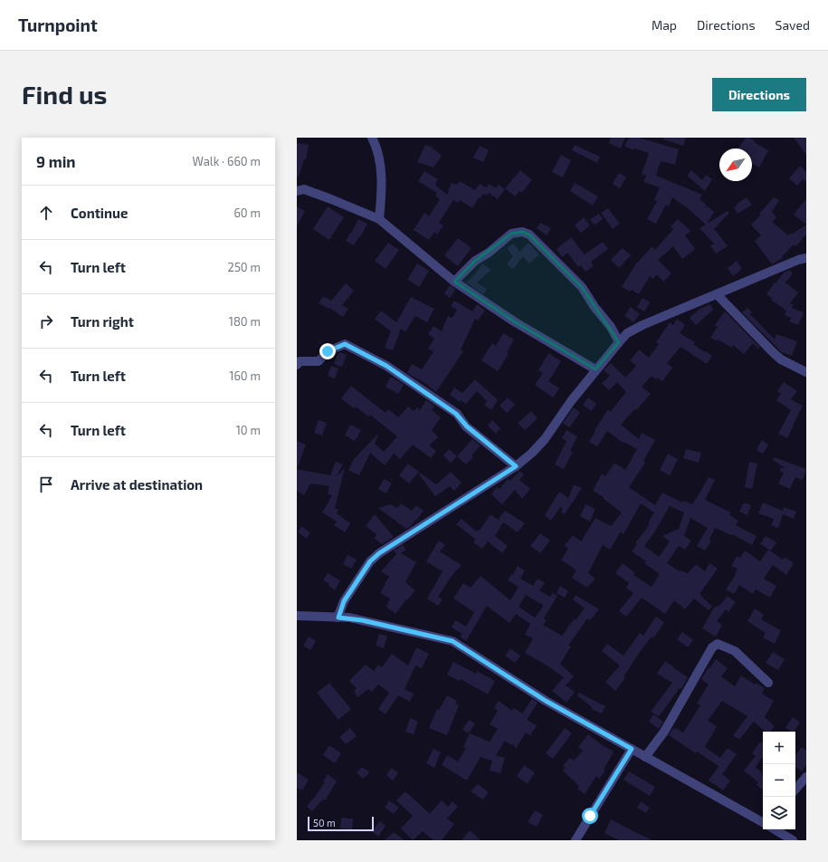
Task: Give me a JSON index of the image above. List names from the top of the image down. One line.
{"scale_bar":"50 m","north":"bottom left","page":{"header":"Turnpoint","nav":["Map","Directions","Saved"],"buttons":"Directions","title":"Find us","heading":["9 min","Walk · 660 m"],"list":[["Continue","60 m"],["Turn left","250 m"],["Turn right","180 m"],["Turn left","160 m"],["Turn left","10 m"],"Arrive at destination"],"map_buttons":["+","−"],"scale":"50 m"}}
